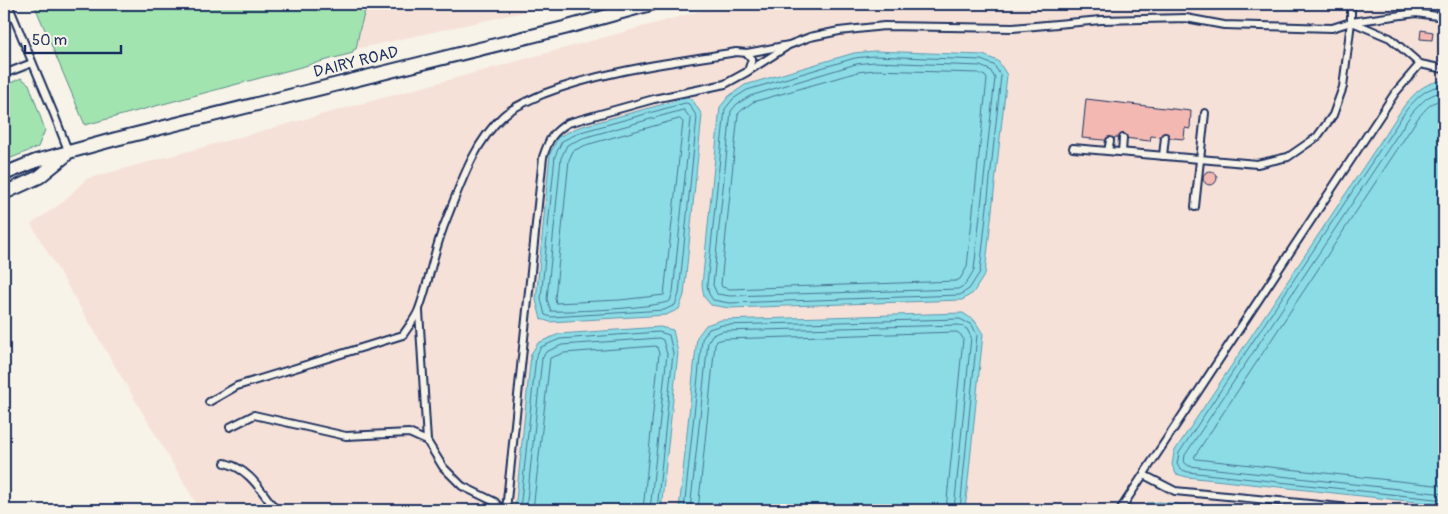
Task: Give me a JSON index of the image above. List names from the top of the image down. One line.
{"streets":{"street":["DAIRY ROAD"]},"scale_bar":"50 m"}
